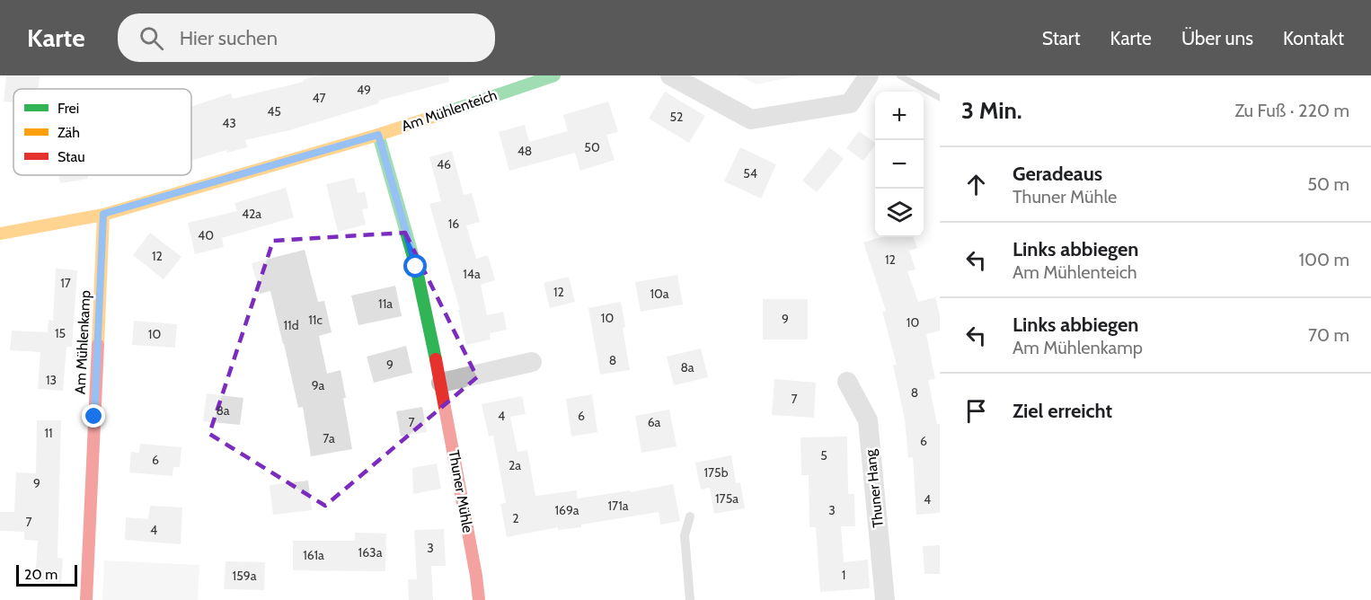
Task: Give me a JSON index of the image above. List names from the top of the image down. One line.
{"streets":{"street":["Am Mühlenteich","Am Mühlenkamp","Thuner Hang","Thuner Mühle"]},"crossings":[["Am Mühlenteich","Am Mühlenkamp"],["Am Mühlenteich","Thuner Mühle"]],"house_numbers":["49","47","45","52","43","50","48","46","54","42a","16","40","12","12","14a","17","12","10a","11a","10","9","11c","10","11d","15","10","8","9","8a","13","9a","8","7","8a","4","6","7","6a","11","7a","6","5","6","2a","175b","9","175a","4","171a","169a","3","2","7","4","3","163a","161a","1","159a"],"legend":["Frei","Zäh","Stau"],"scale_bar":"20 m","page":{"header":"Karte","search":"Hier suchen","nav":["Start","Karte","Über uns","Kontakt"],"heading":["3 Min.","Zu Fuß · 220 m"],"map_buttons":["+","−"],"list":[["Geradeaus","Thuner Mühle","50 m"],["Links abbiegen","Am Mühlenteich","100 m"],["Links abbiegen","Am Mühlenkamp","70 m"],"Ziel erreicht"],"scale":"20 m"}}
